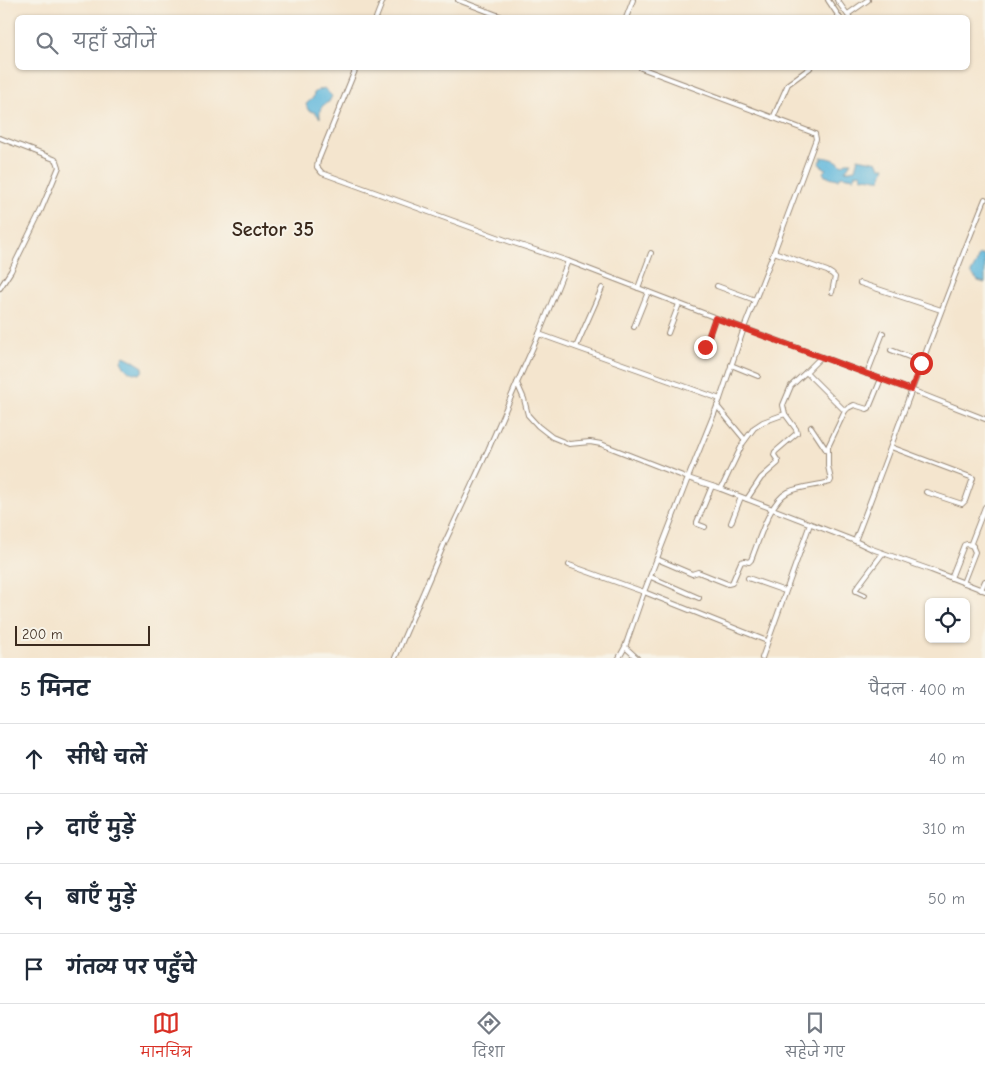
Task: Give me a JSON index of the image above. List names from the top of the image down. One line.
{"districts":["Sector 35"],"scale_bar":"200 m","page":{"search":"यहाँ खोजें","scale":"200 m","heading":["5 मिनट","पैदल · 400 m"],"list":[["सीधे चलें","40 m"],["दाएँ मुड़ें","310 m"],["बाएँ मुड़ें","50 m"],"गंतव्य पर पहुँचे"],"nav":["मानचित्र","दिशा","सहेजे गए"]}}
